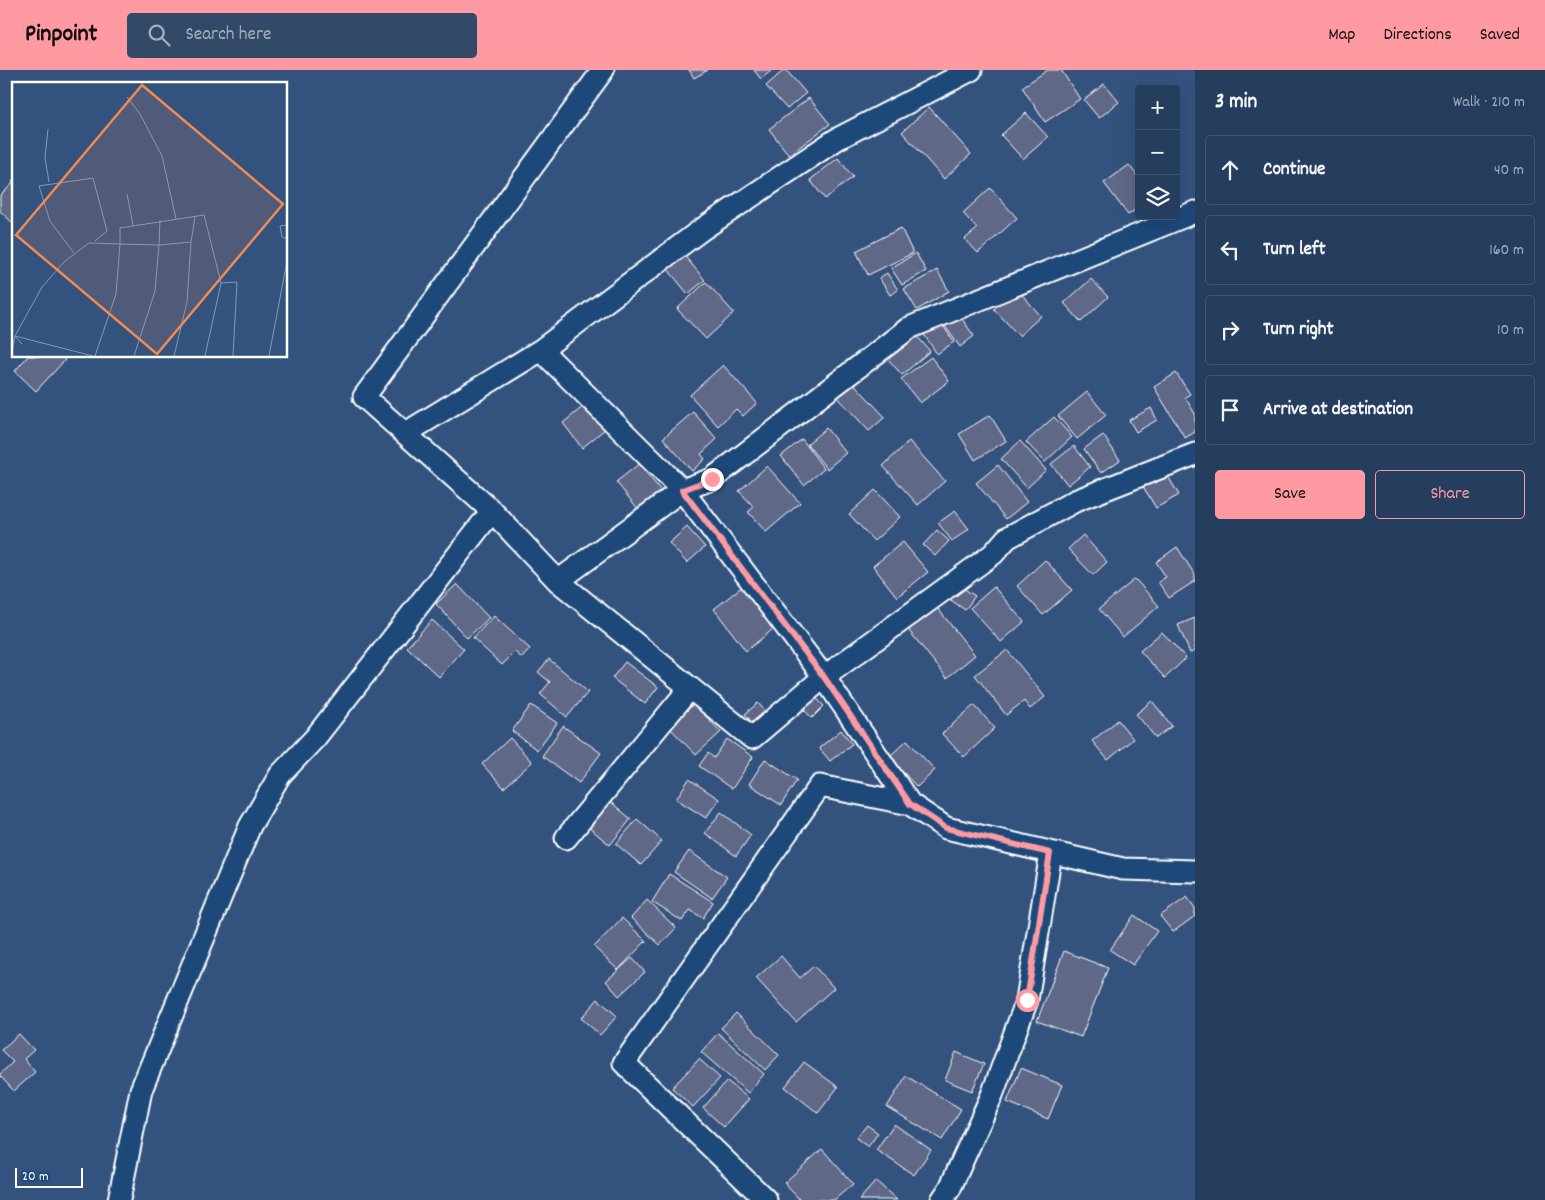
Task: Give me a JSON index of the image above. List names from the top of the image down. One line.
{"scale_bar":"20 m","page":{"header":"Pinpoint","search":"Search here","nav":["Map","Directions","Saved"],"heading":["3 min","Walk · 210 m"],"map_buttons":["+","−"],"list":[["Continue","40 m"],["Turn left","160 m"],["Turn right","10 m"],"Arrive at destination"],"buttons":["Save","Share"],"scale":"20 m"}}
